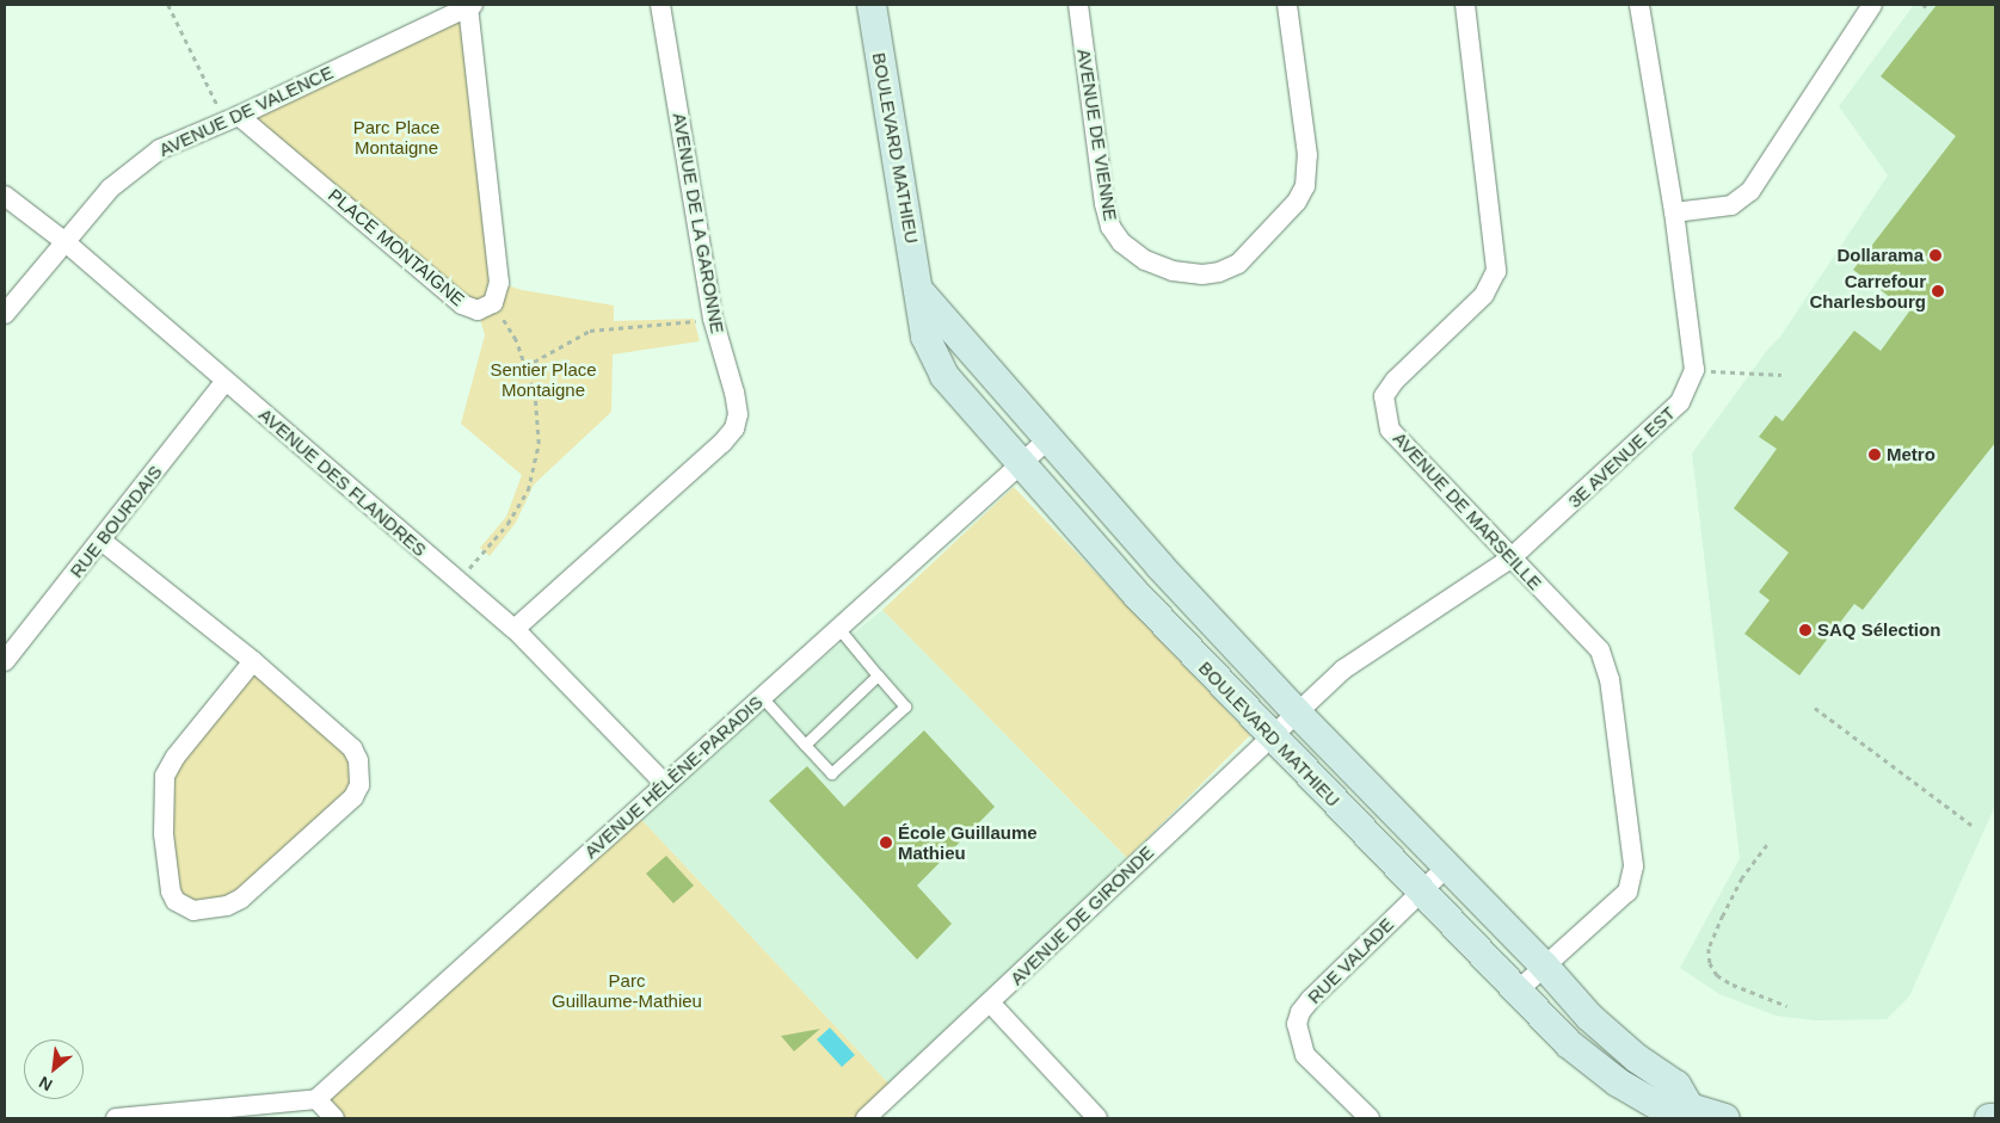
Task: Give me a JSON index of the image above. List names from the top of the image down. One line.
{"streets":{"street":["AVENUE DE VALENCE","AVENUE DE VIENNE","BOULEVARD MATHIEU","AVENUE DE LA GARONNE","PLACE MONTAIGNE","3E AVENUE EST","AVENUE DES FLANDRES","AVENUE DE MARSEILLE","RUE BOURDAIS","AVENUE HÉLÈNE-PARADIS","AVENUE DE GIRONDE","RUE VALADE"]},"crossings":[["AVENUE DE VALENCE","PLACE MONTAIGNE"],["AVENUE DE VALENCE","AVENUE DES FLANDRES"],["BOULEVARD MATHIEU","3E AVENUE EST"],["BOULEVARD MATHIEU","AVENUE DE MARSEILLE"],["BOULEVARD MATHIEU","AVENUE HÉLÈNE-PARADIS"],["BOULEVARD MATHIEU","AVENUE DE GIRONDE"],["BOULEVARD MATHIEU","RUE VALADE"],["AVENUE DE LA GARONNE","AVENUE DES FLANDRES"],["3E AVENUE EST","AVENUE DE MARSEILLE"],["3E AVENUE EST","AVENUE DE GIRONDE"],["AVENUE DES FLANDRES","RUE BOURDAIS"],["AVENUE DES FLANDRES","AVENUE HÉLÈNE-PARADIS"]],"parks":["Parc Place Montaigne","Sentier Place Montaigne","Parc Guillaume-Mathieu"],"places":["Dollarama","Carrefour Charlesbourg","Metro","SAQ Sélection","École Guillaume Mathieu"],"north":"bottom left"}
